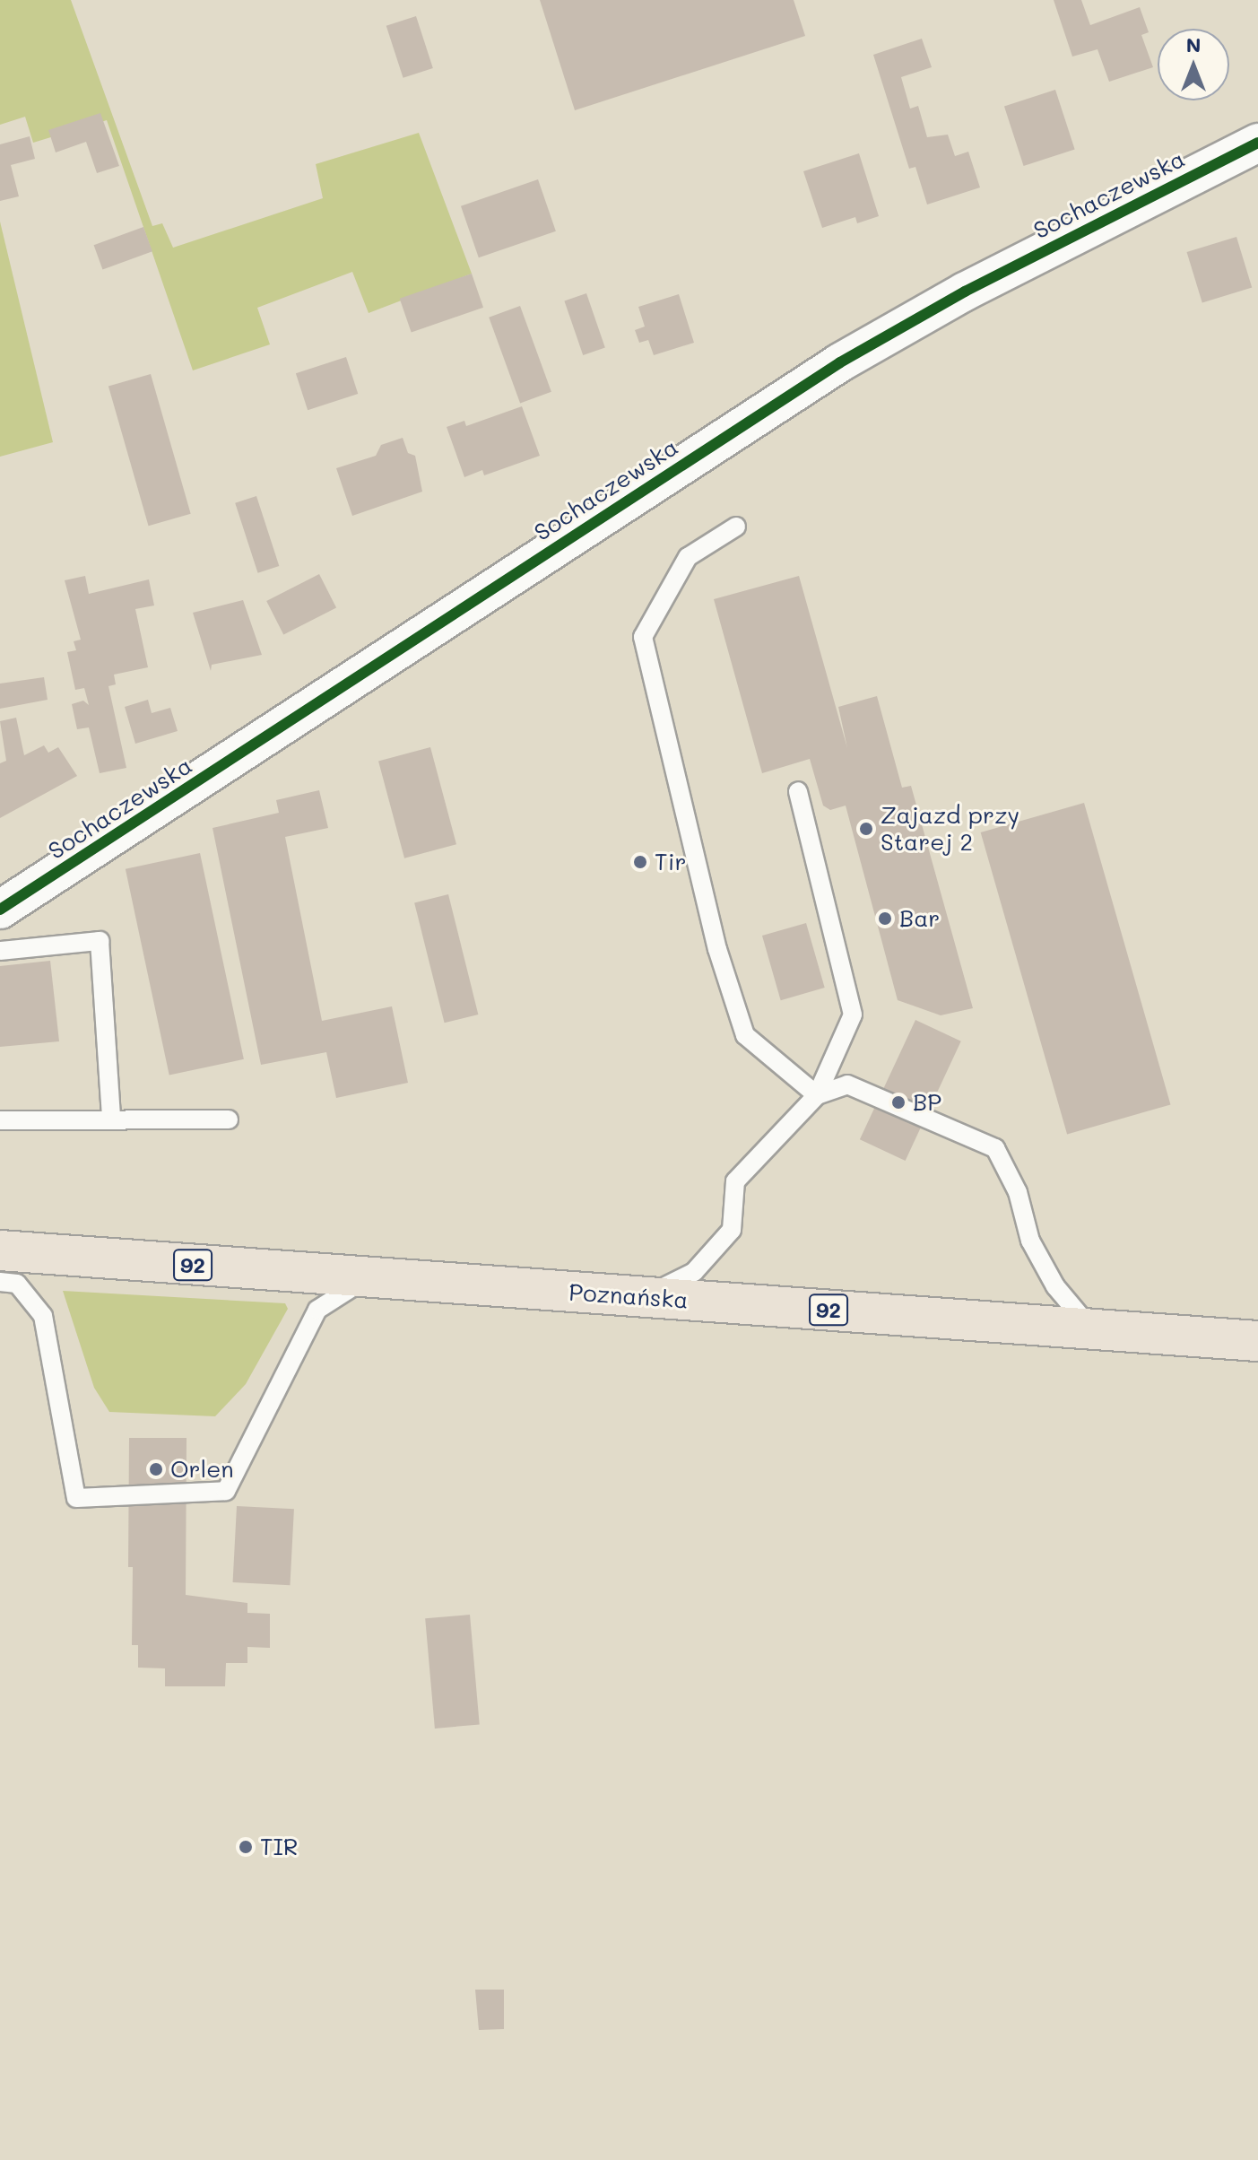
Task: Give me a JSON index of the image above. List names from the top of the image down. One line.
{"streets":{"main road":["92","Poznańska"],"street":["Sochaczewska"]},"places":["Zajazd przy Starej 2","Tir","Bar","BP","Orlen","TIR"],"north":"top"}
